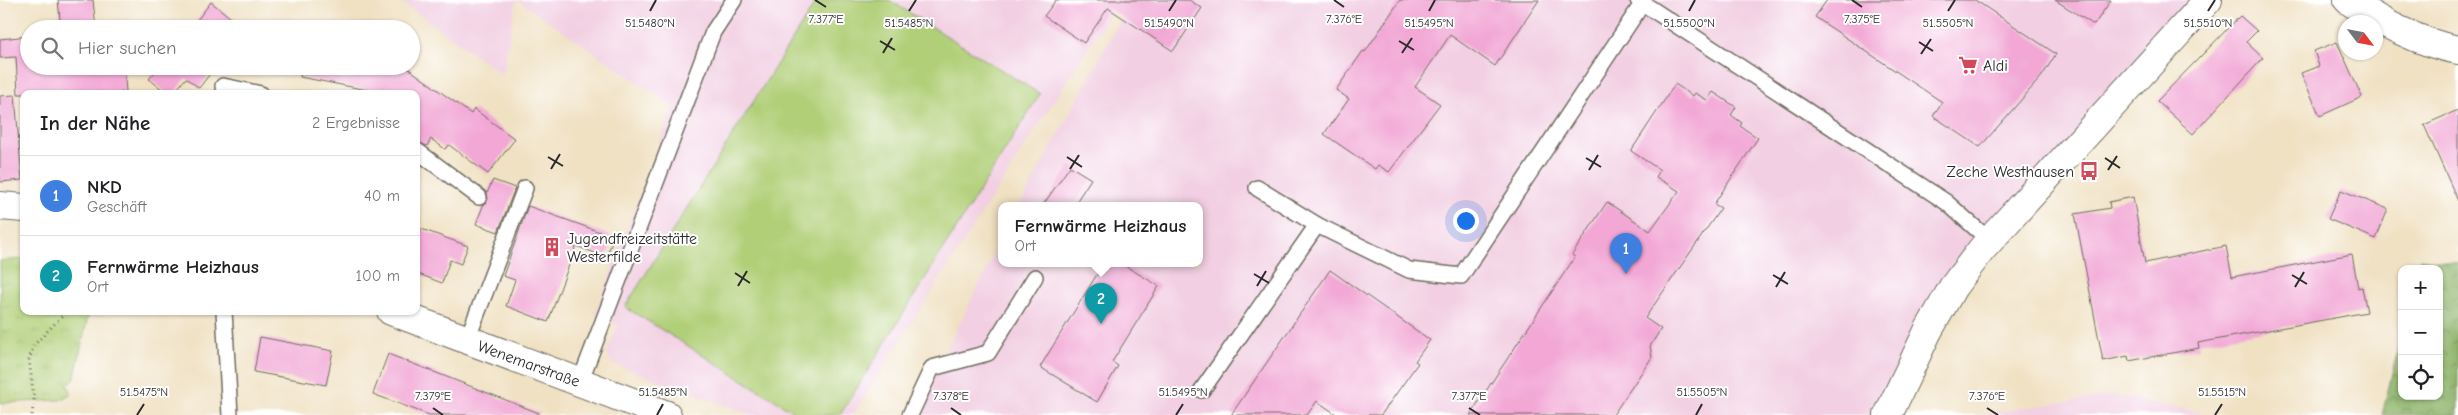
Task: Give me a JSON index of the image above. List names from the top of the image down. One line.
{"streets":{"street":["Wenemarstraße"]},"places":{"supermarket":["Aldi"],"bus stop":["Zeche Westhausen"],"building":["Jugendfreizeitstätte Westerfilde"]},"north":"bottom right","page":{"search":"Hier suchen","heading":["In der Nähe","2 Ergebnisse"],"list":[{"mark":"1","name":"NKD","note":"Geschäft","value":"40 m"},{"mark":"2","name":"Fernwärme Heizhaus","note":"Ort","value":"100 m"}],"popup":["Fernwärme Heizhaus","Ort"],"pins":["1","2"],"map_buttons":["+","−"]},"coordinates":["7.377°E","7.376°E","7.375°E","51.5485°N","51.5500°N","51.5505°N","51.5510°N","51.5480°N","51.5490°N","51.5495°N","51.5475°N","51.5515°N","7.379°E","7.378°E"]}
